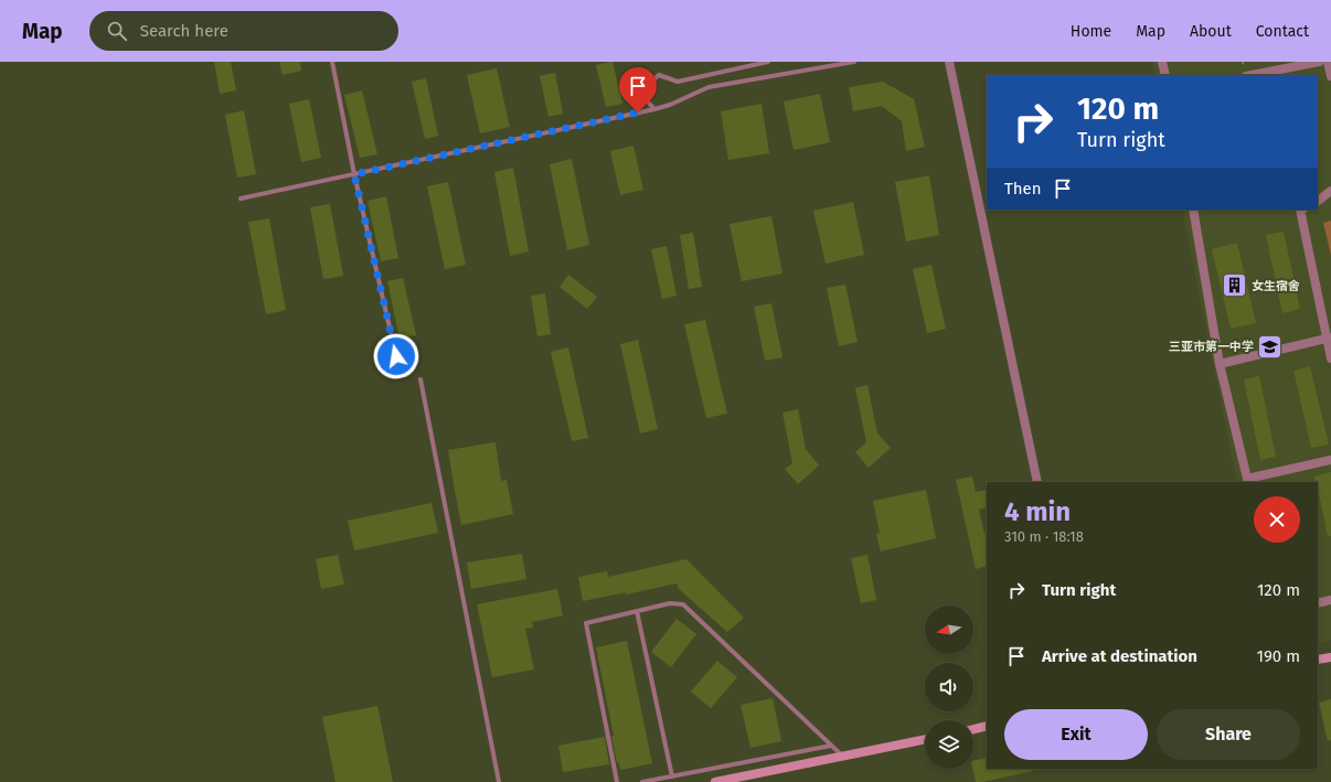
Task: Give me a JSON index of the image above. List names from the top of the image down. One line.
{"places":{"building":["女生宿舍"],"school or university":["三亚市第一中学"]},"north":"left","page":{"header":"Map","search":"Search here","nav":["Home","Map","About","Contact"],"turn":["120 m","Turn right"],"then":"Then","heading":["4 min","310 m · 18:18"],"list":[{"name":"Turn right","value":"120 m"},{"name":"Arrive at destination","value":"190 m"}],"buttons":["Exit","Share"]}}
